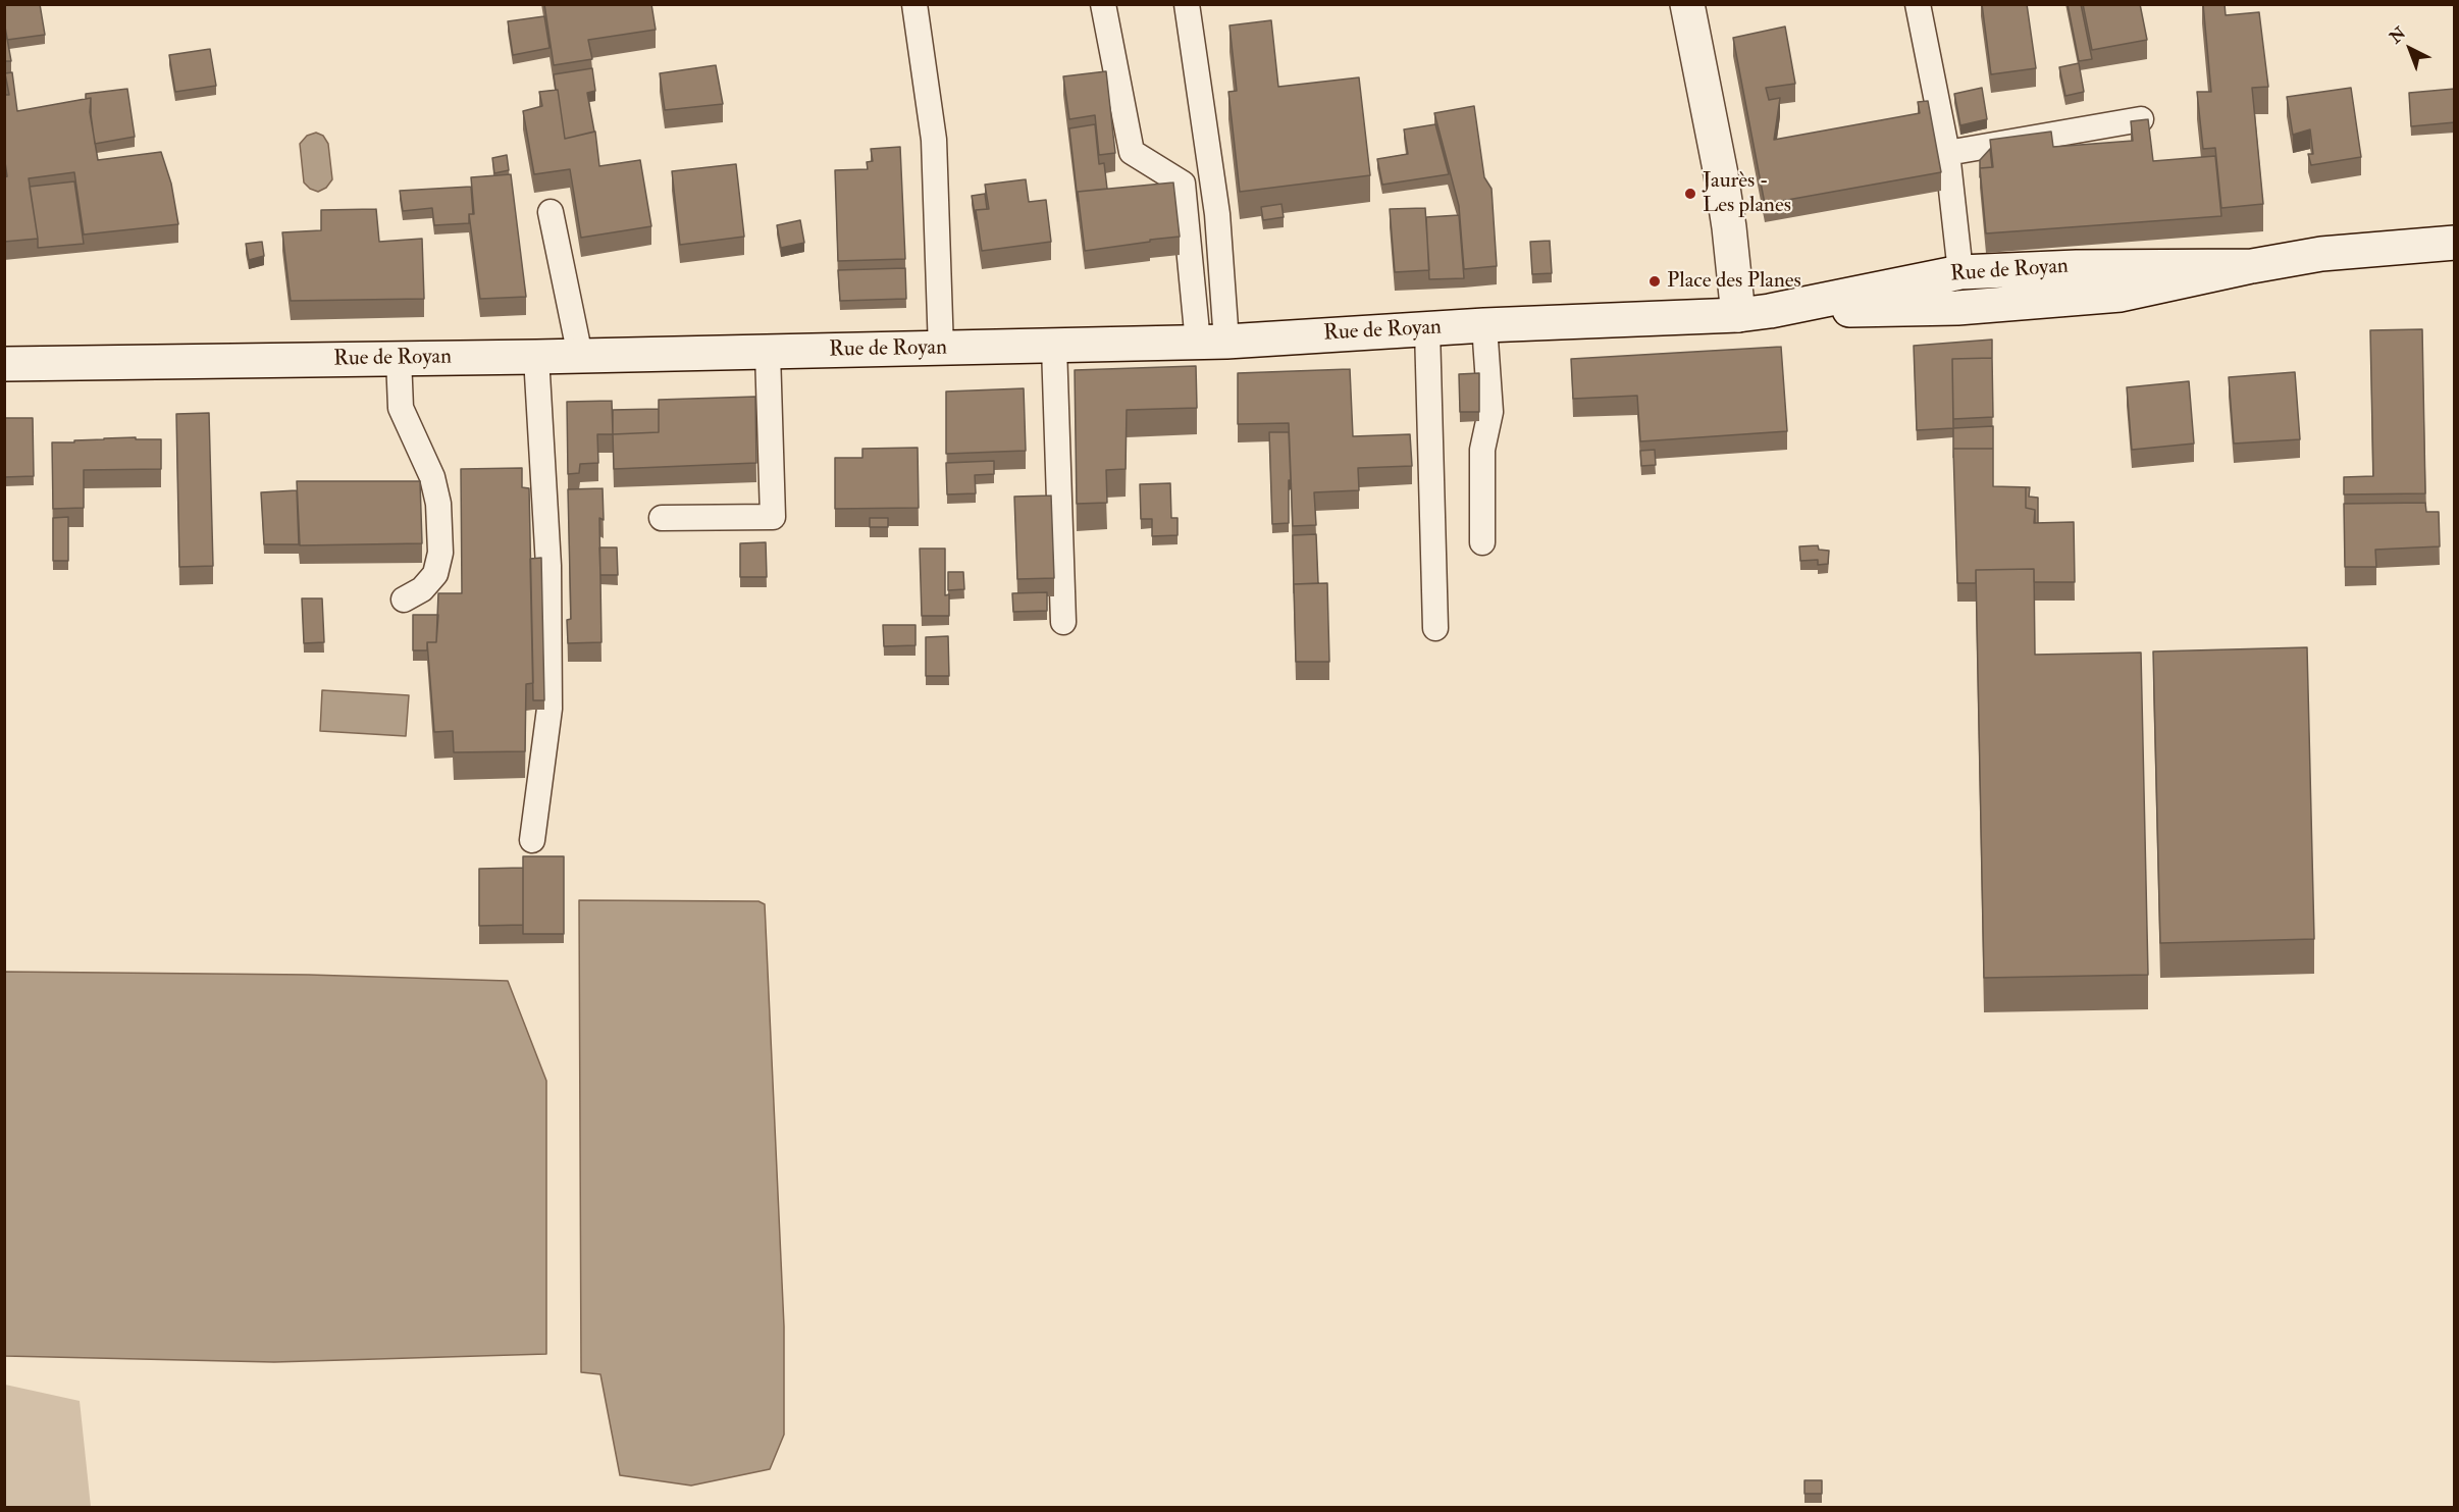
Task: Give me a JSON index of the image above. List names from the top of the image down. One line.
{"streets":{"main road":["Rue de Royan"]},"places":["Jaurès - Les planes","Place des Planes"],"north":"top left"}
